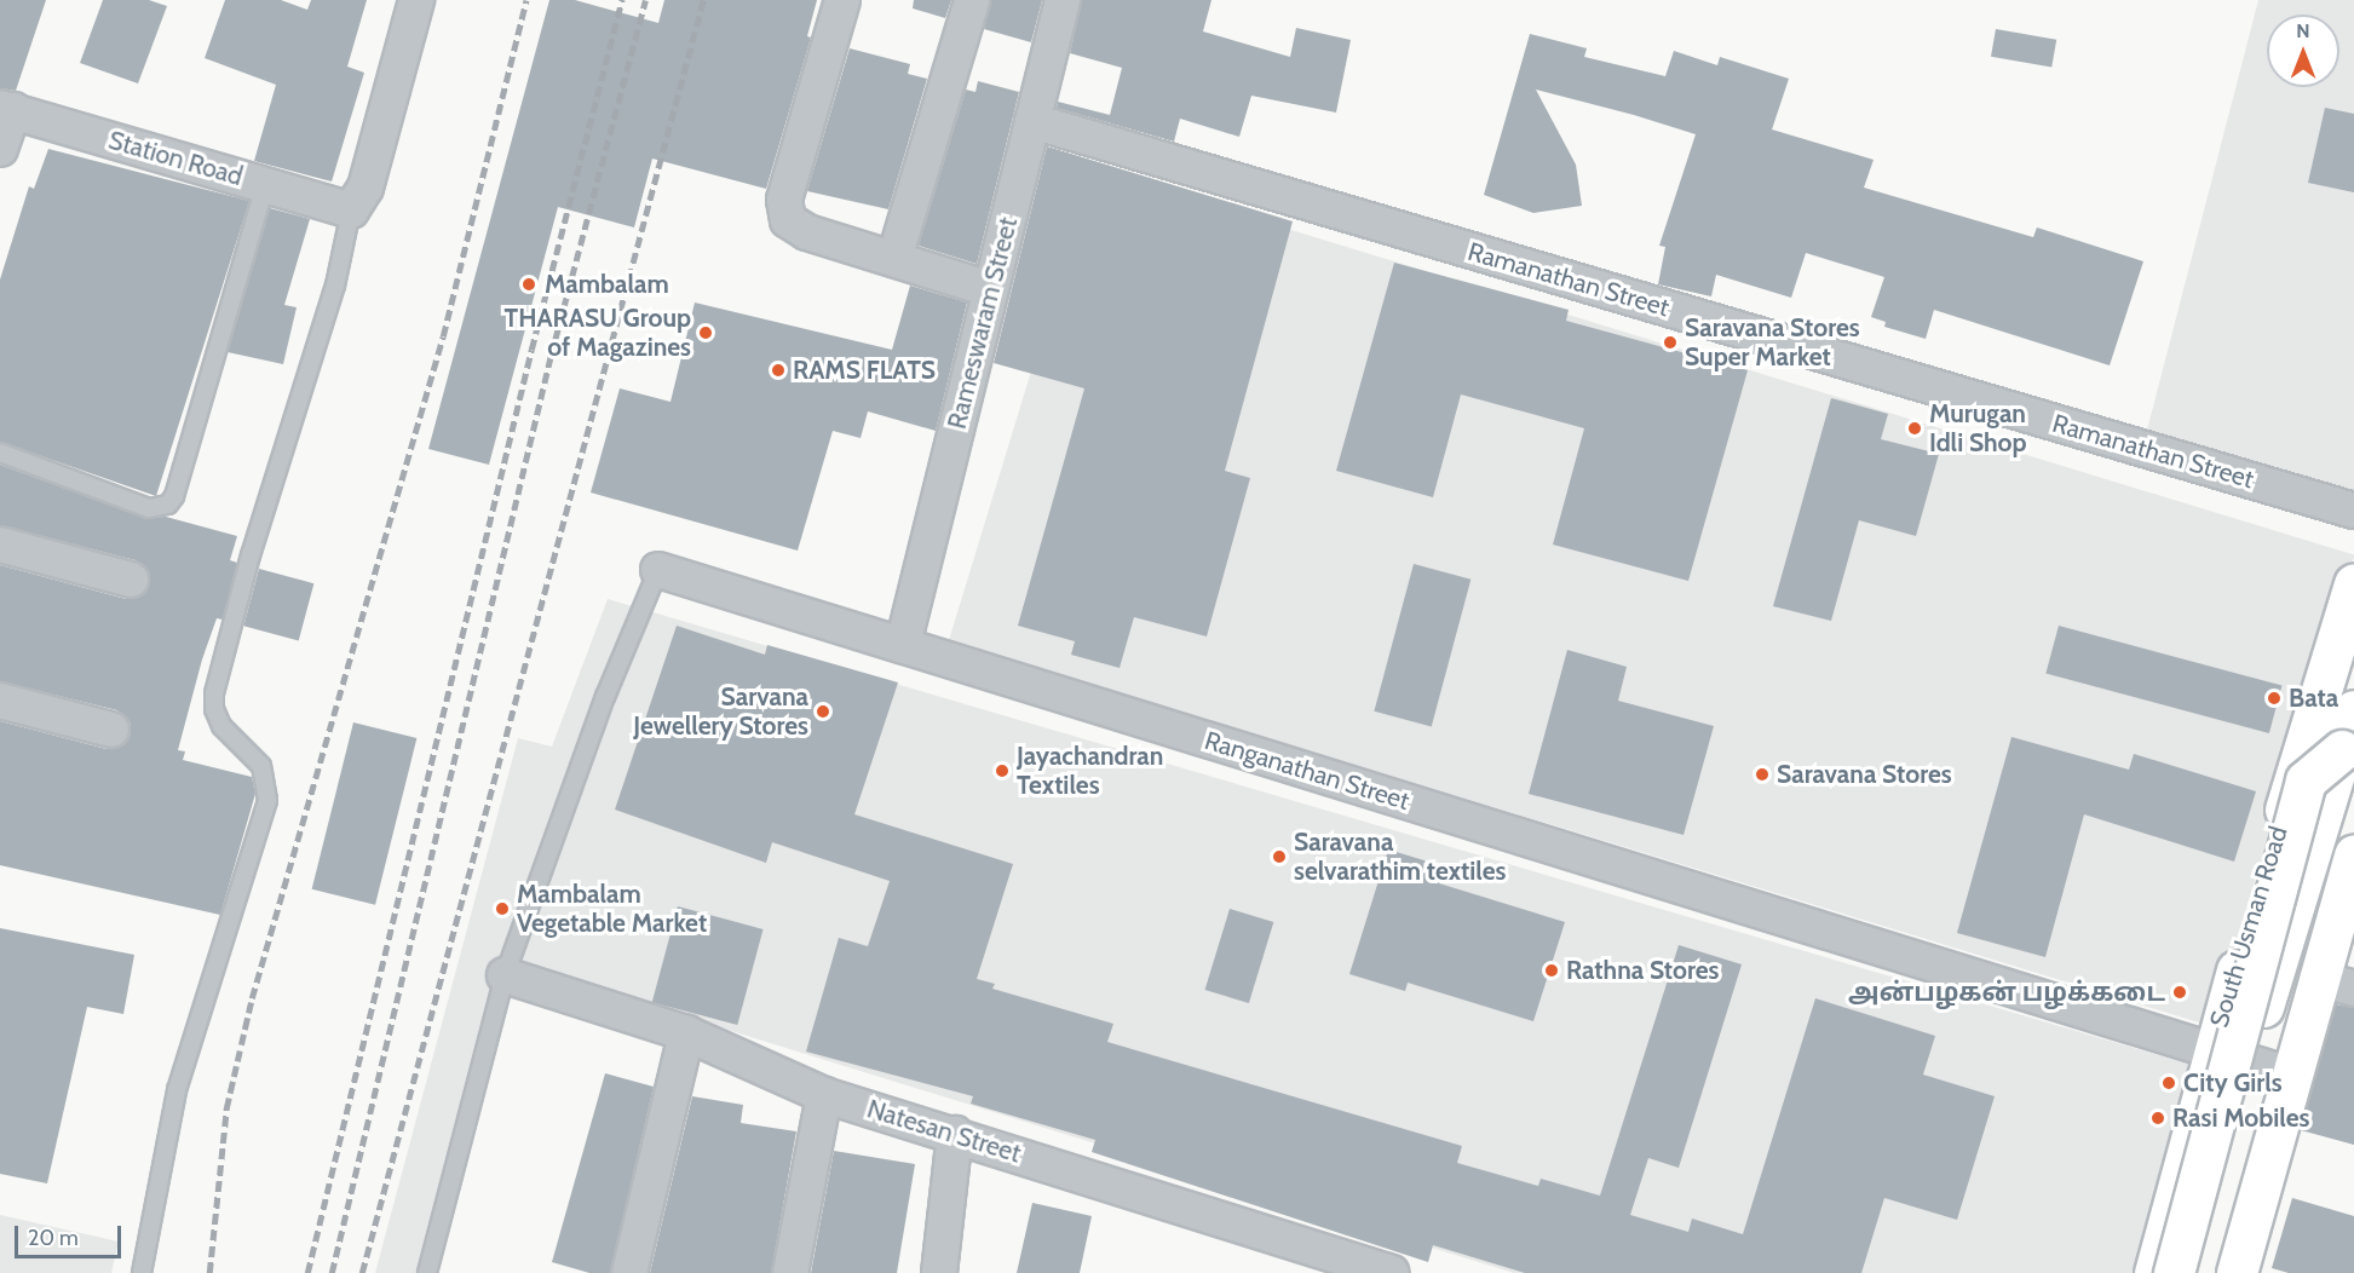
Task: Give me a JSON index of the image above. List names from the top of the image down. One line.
{"streets":{"street":["Station Road","Ramanathan Street","Rameswaram Street","Ranganathan Street","South Usman Road","Natesan Street"]},"crossings":[["Ramanathan Street","Rameswaram Street"],["Rameswaram Street","Ranganathan Street"],["Ranganathan Street","South Usman Road"]],"places":["Mambalam","THARASU Group of Magazines","Saravana Stores Super Market","RAMS FLATS","Murugan Idli Shop","Bata","Sarvana Jewellery Stores","Jayachandran Textiles","Saravana Stores","Saravana selvarathim textiles","Mambalam Vegetable Market","Rathna Stores","அன்பழகன் பழக்கடை","City Girls","Rasi Mobiles"],"scale_bar":"20 m","north":"top"}
